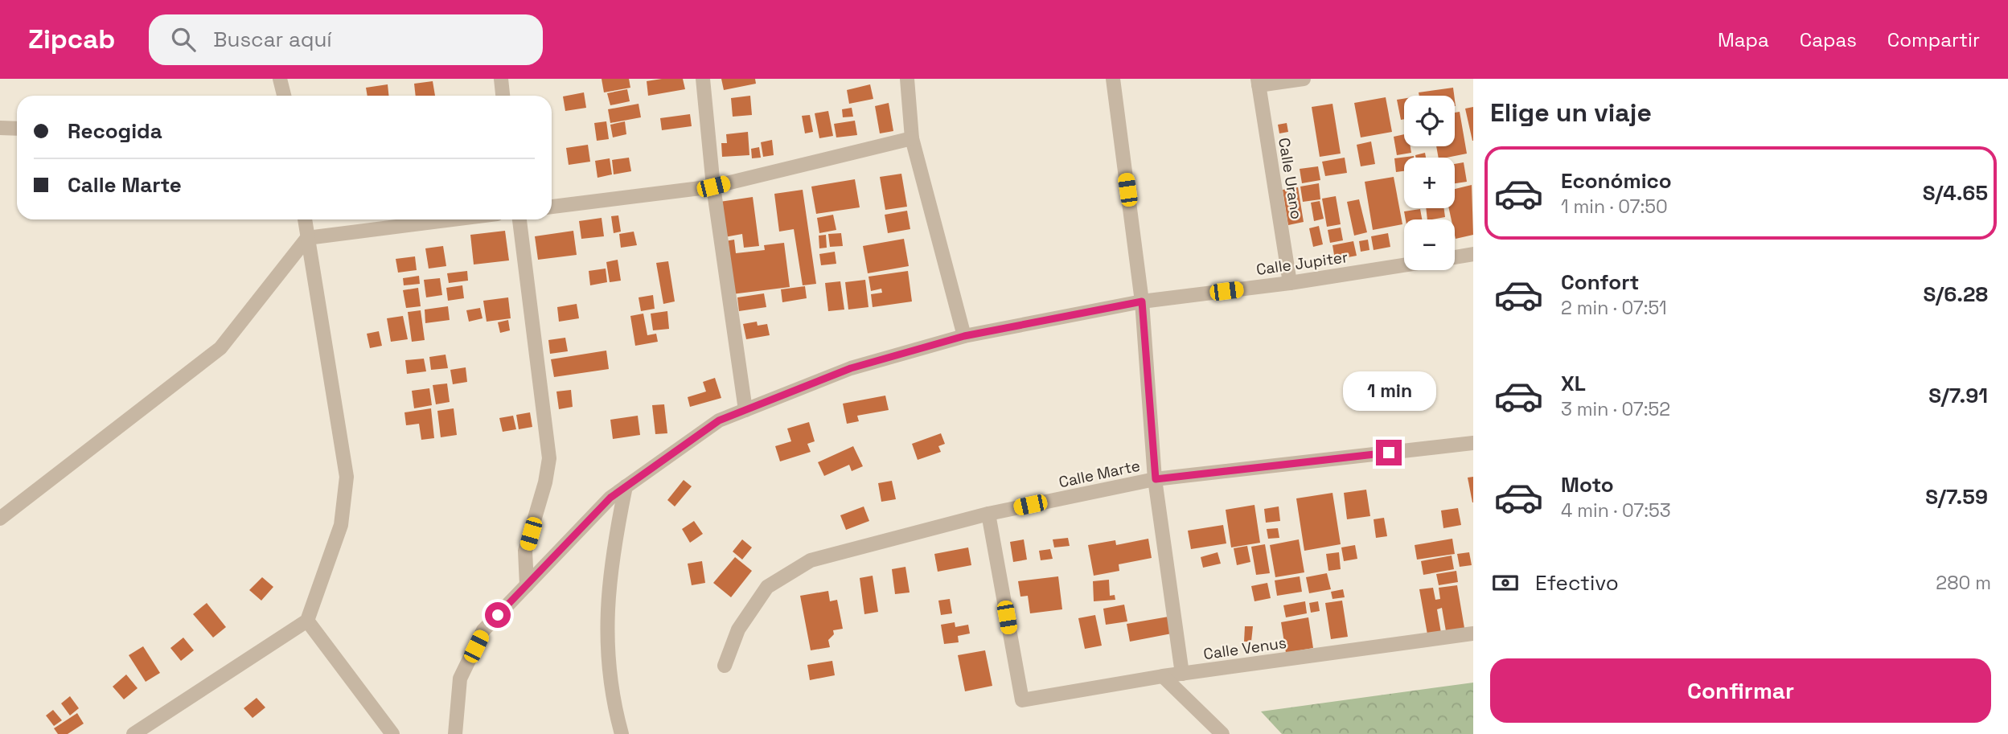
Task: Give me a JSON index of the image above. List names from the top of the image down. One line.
{"streets":{"street":["Calle Urano","Calle Jupiter","Calle Marte","Calle Venus"]},"crossings":[["Calle Urano","Calle Jupiter"],["Calle Marte","Calle Venus"]],"page":{"header":"Zipcab","search":"Buscar aquí","nav":["Mapa","Capas","Compartir"],"heading":"Elige un viaje","map_buttons":["+","−"],"banner":["Recogida","Calle Marte"],"list":[{"name":"Económico","note":"1 min · 07:50","value":"S/4.65"},{"name":"Confort","note":"2 min · 07:51","value":"S/6.28"},{"name":"XL","note":"3 min · 07:52","value":"S/7.91"},{"name":"Moto","note":"4 min · 07:53","value":"S/7.59"}],"bubble":"1 min","pay":["Efectivo","280 m"],"buttons":"Confirmar"}}
